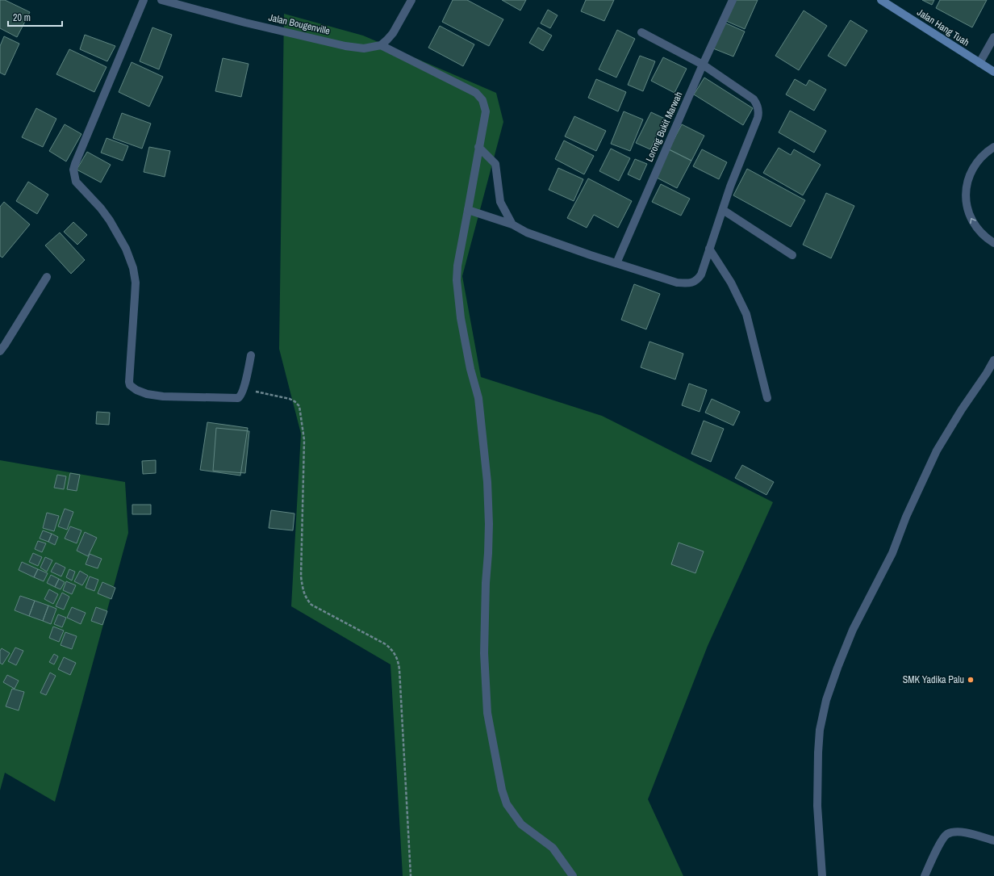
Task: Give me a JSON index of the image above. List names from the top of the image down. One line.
{"streets":{"street":["Jalan Bougenville","Jalan Hang Tuah","Lorong Bukit Marwah"]},"places":["SMK Yadika Palu"],"scale_bar":"20 m"}
